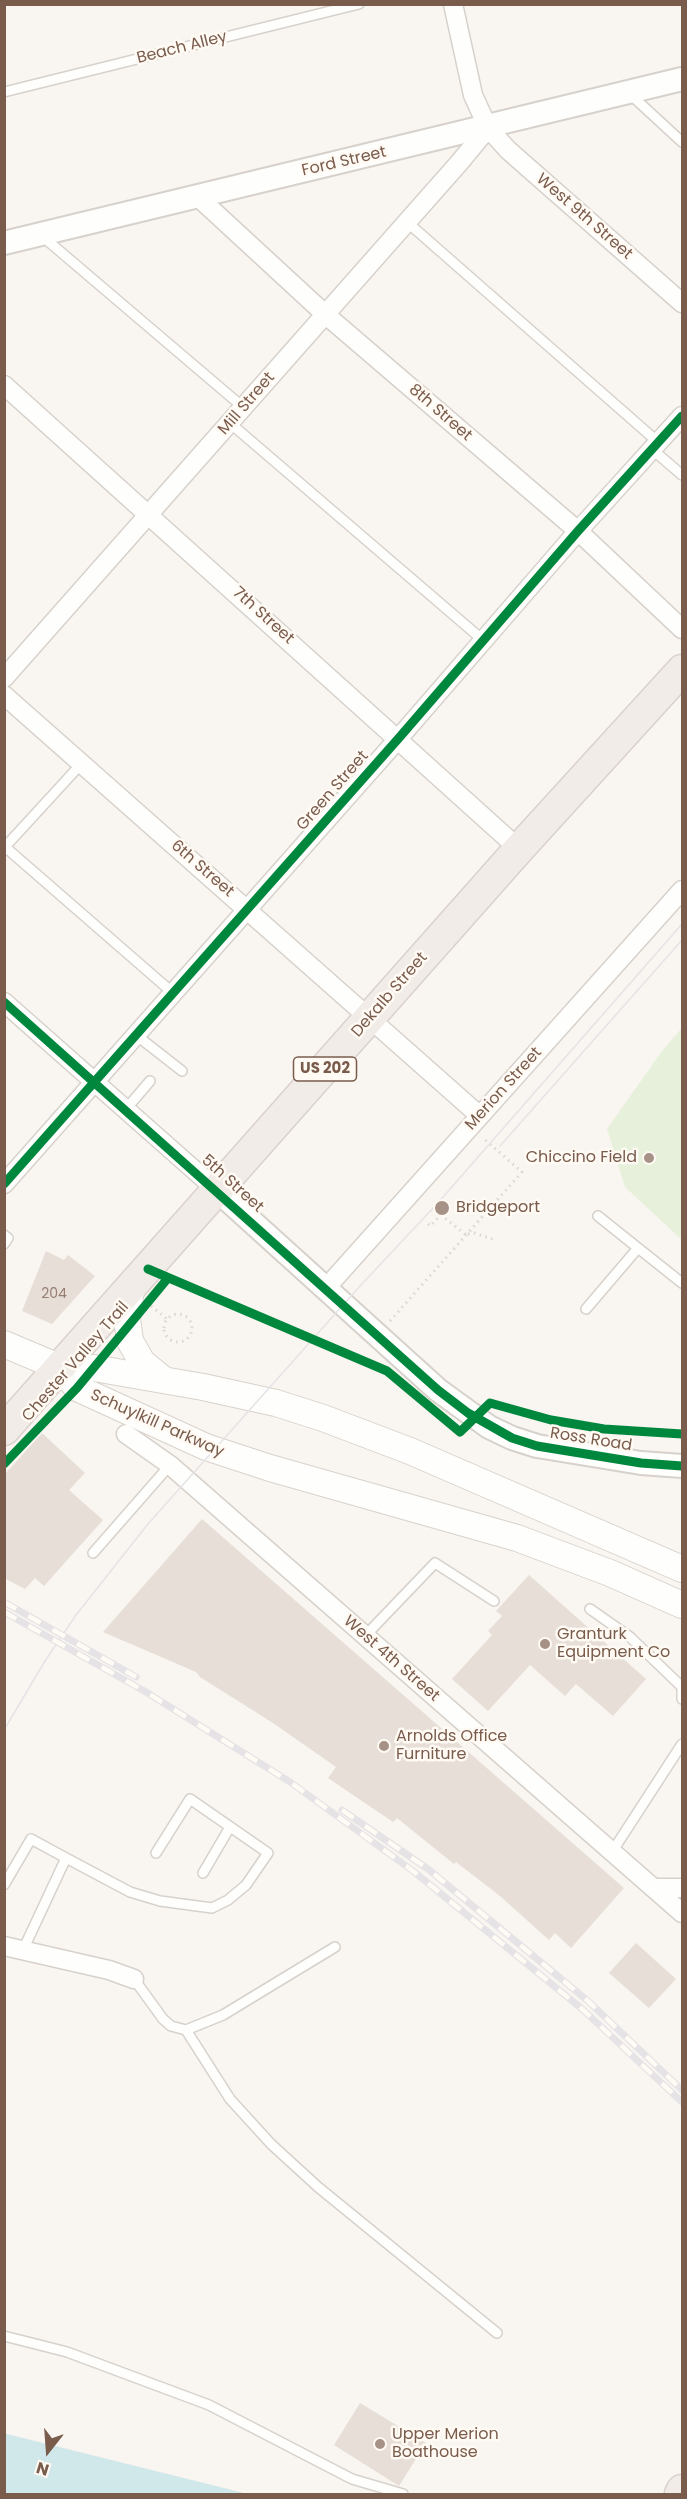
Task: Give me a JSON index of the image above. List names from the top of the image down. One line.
{"streets":{"highway":["Dekalb Street","US 202"],"main road":["Schuylkill Parkway"],"street":["Ford Street","West 9th Street","Mill Street","8th Street","7th Street","Green Street","6th Street","Merion Street","5th Street","Ross Road","West 4th Street"],"lane":["Beach Alley"],"cycle path":["Chester Valley Trail"]},"crossings":[["Ford Street","West 9th Street"],["Ford Street","Mill Street"],["Ford Street","8th Street"],["West 9th Street","Mill Street"],["Mill Street","8th Street"],["Mill Street","7th Street"],["8th Street","Green Street"],["7th Street","Green Street"],["7th Street","Dekalb Street"],["Green Street","6th Street"],["Green Street","5th Street"],["6th Street","Dekalb Street"],["6th Street","Merion Street"],["Dekalb Street","5th Street"],["Dekalb Street","Chester Valley Trail"],["Dekalb Street","Schuylkill Parkway"],["Merion Street","5th Street"],["5th Street","Ross Road"]],"places":["Chiccino Field","Bridgeport","Granturk Equipment Co","Arnolds Office Furniture","Upper Merion Boathouse"],"house_numbers":["204"],"north":"bottom"}
